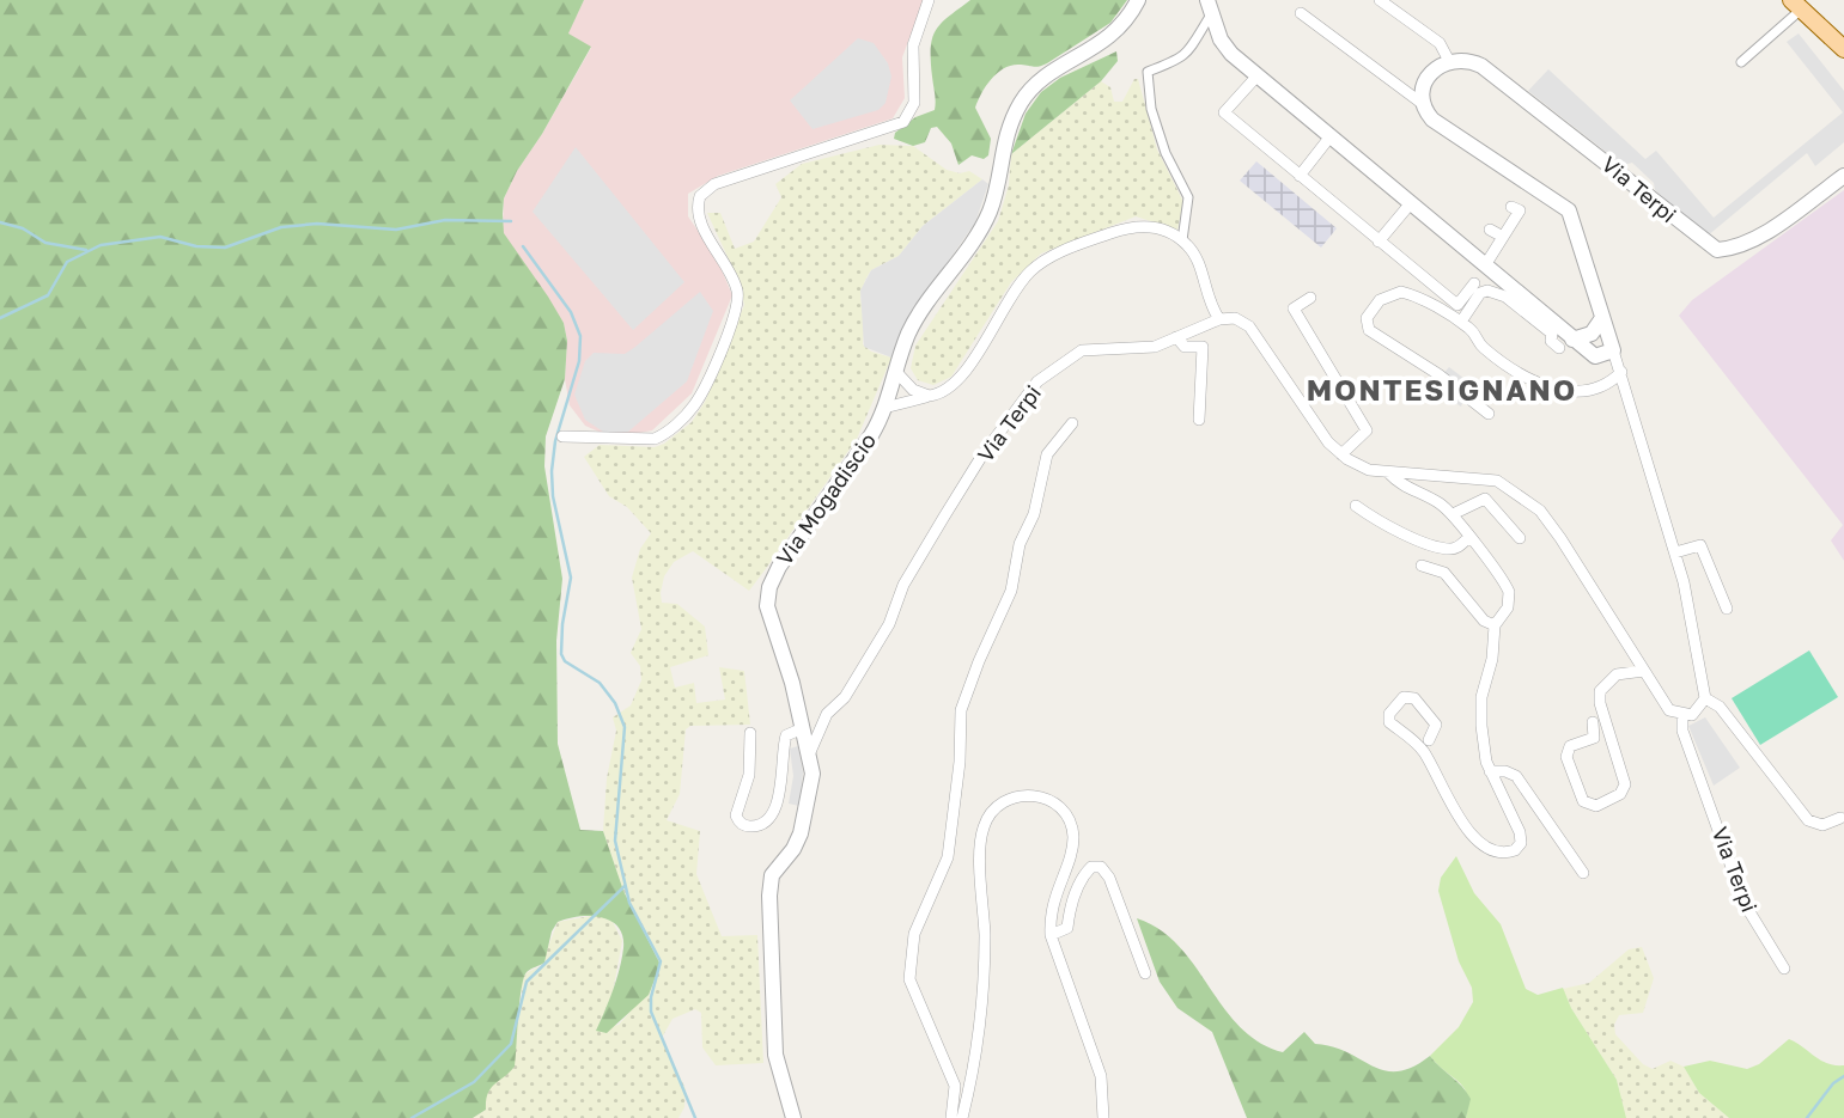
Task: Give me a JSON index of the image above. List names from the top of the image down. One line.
{"streets":{"street":["Via Terpi","Via Mogadiscio"]},"crossings":[["Via Terpi","Via Mogadiscio"]],"districts":["MONTESIGNANO"]}
